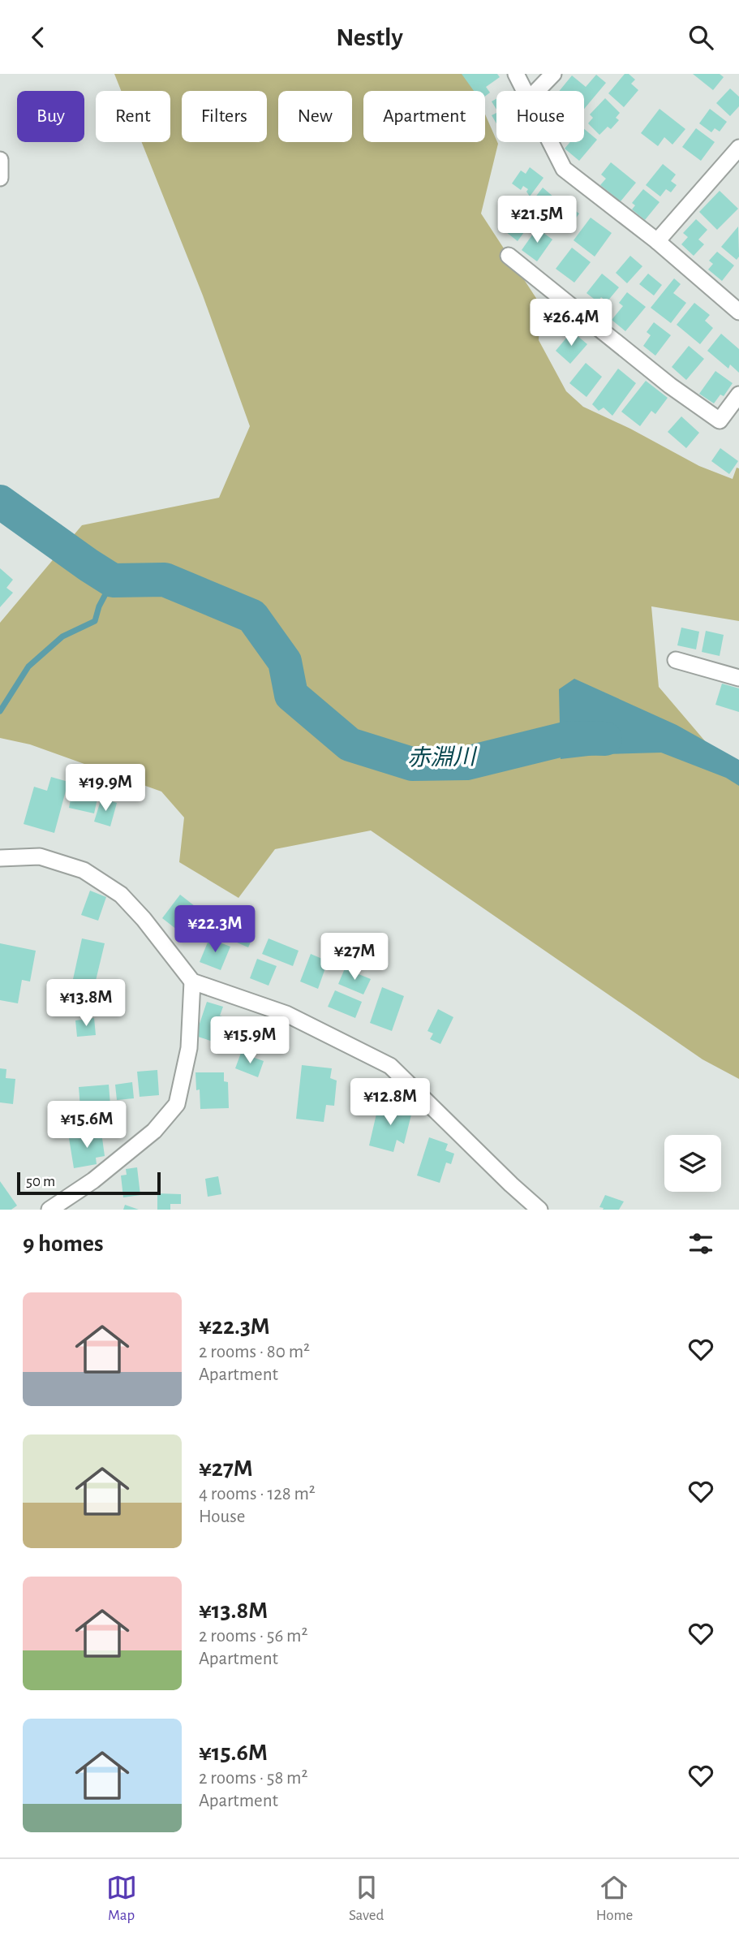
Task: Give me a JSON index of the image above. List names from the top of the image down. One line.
{"water":["赤淵川"],"scale_bar":"50 m","page":{"header":"Nestly","chip":["Buy","Rent","Filters","New","Apartment","House"],"price":["¥21.5M","¥26.4M","¥19.9M","¥22.3M","¥27M","¥13.8M","¥15.9M","¥12.8M","¥15.6M"],"scale":"50 m","heading":"9 homes","list":[{"name":"¥22.3M","note":"2 rooms · 80 m² · Apartment"},{"name":"¥27M","note":"4 rooms · 128 m² · House"},{"name":"¥13.8M","note":"2 rooms · 56 m² · Apartment"},{"name":"¥15.6M","note":"2 rooms · 58 m² · Apartment"}],"tabs":["Map","Saved","Home"]}}
